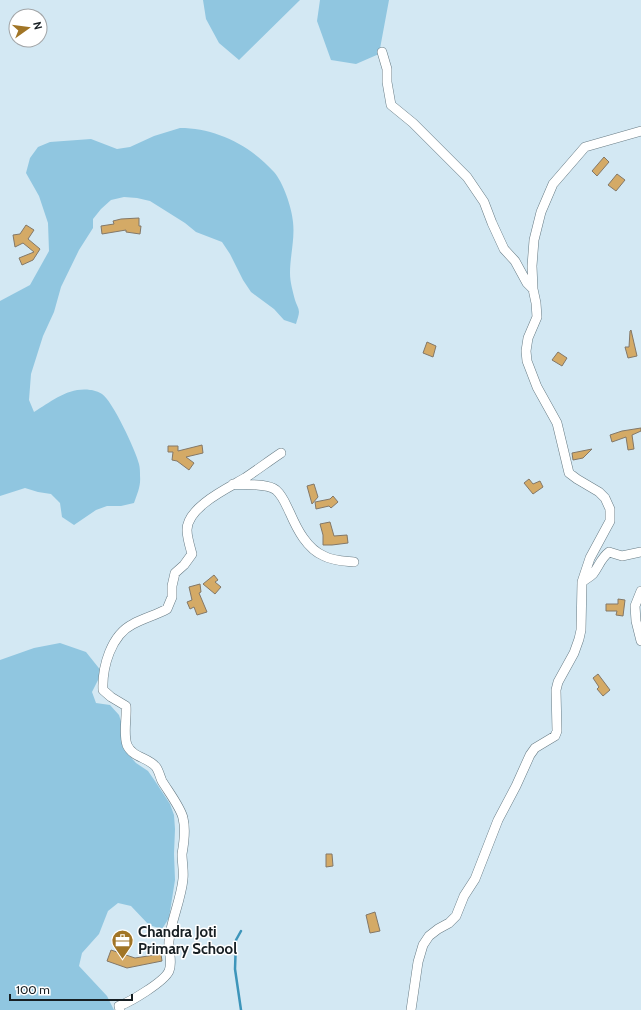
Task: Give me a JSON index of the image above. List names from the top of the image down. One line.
{"places":{"office":["Chandra Joti Primary School"]},"scale_bar":"100 m","north":"right"}
